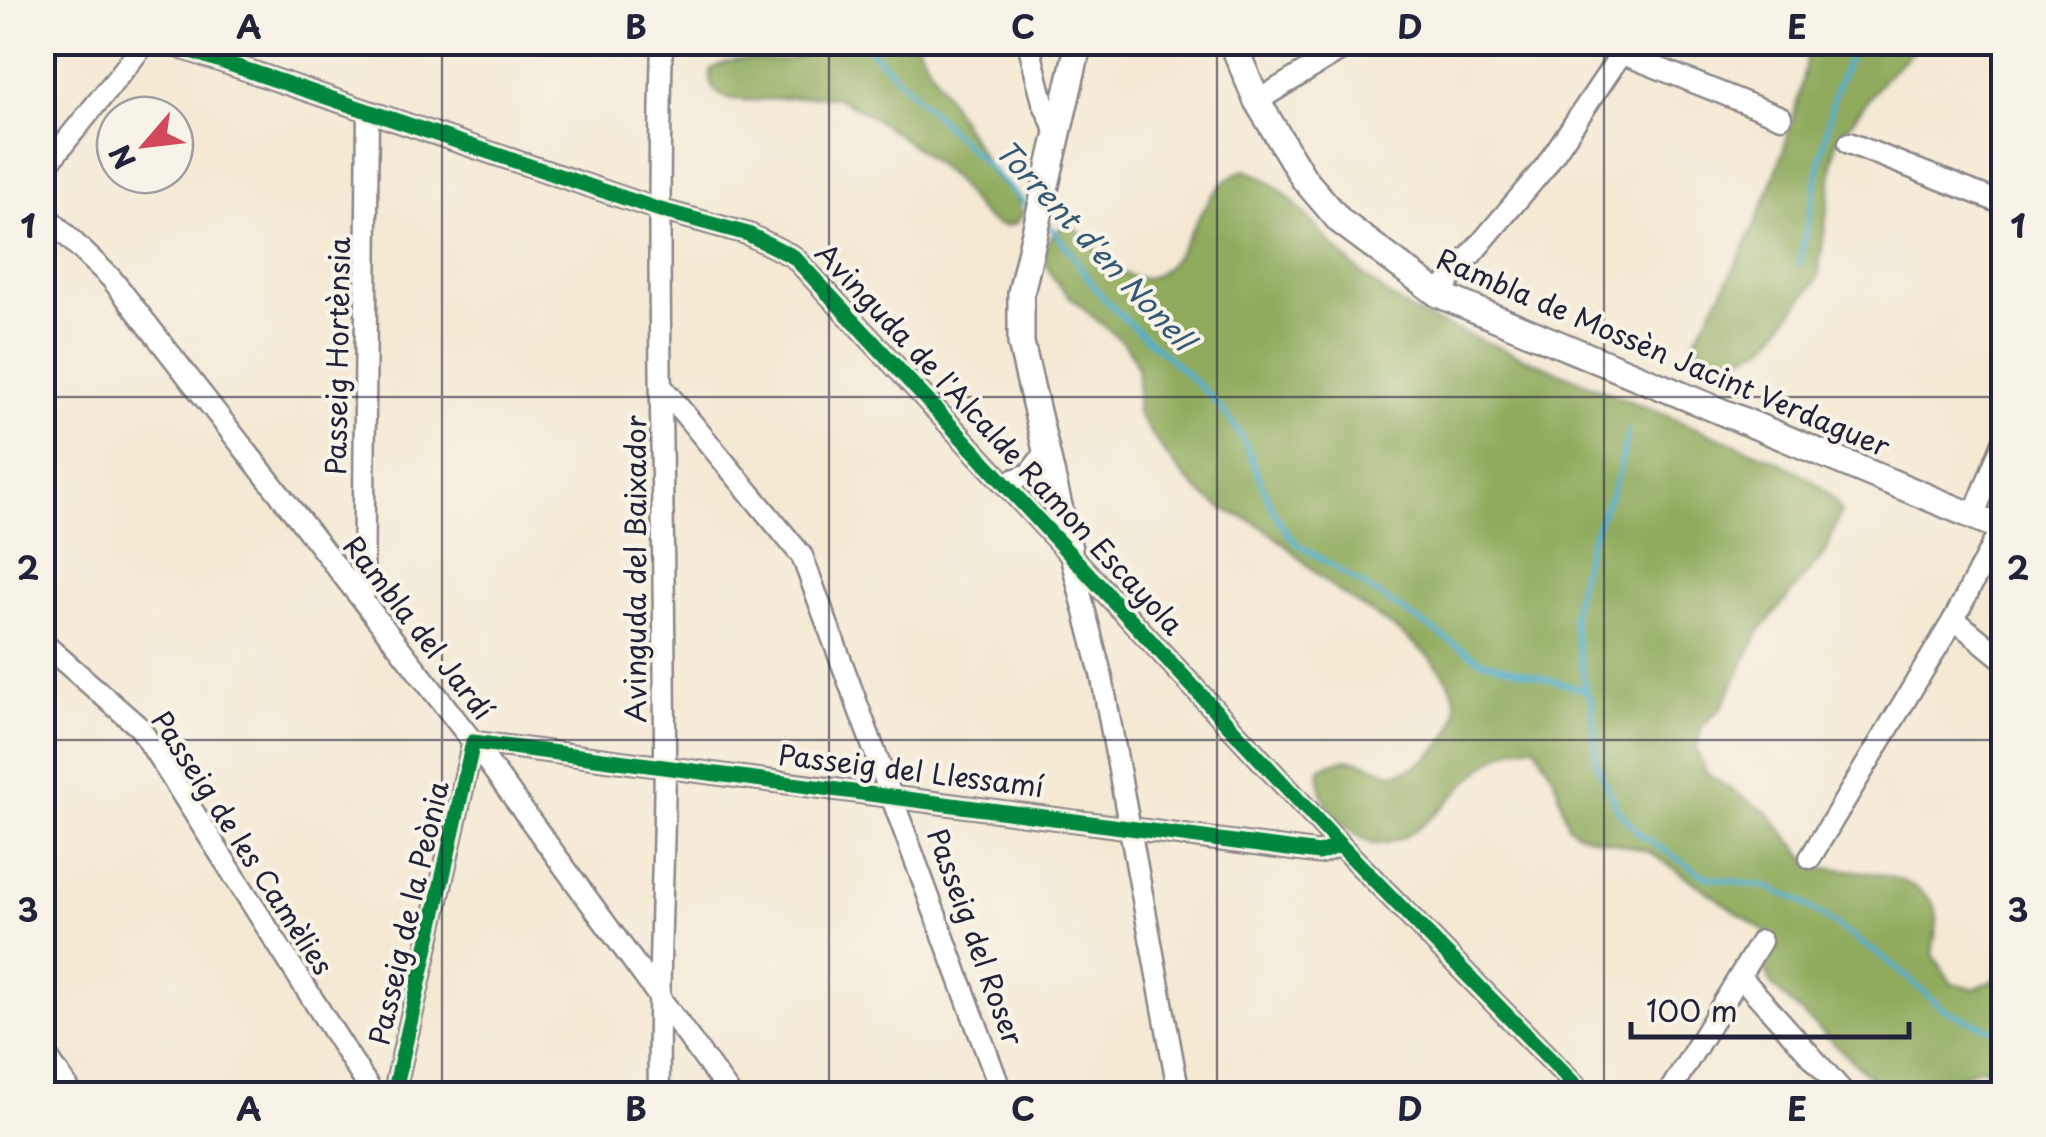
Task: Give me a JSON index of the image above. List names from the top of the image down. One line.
{"streets":{"street":["Rambla de Mossèn Jacint Verdaguer","Passeig Hortènsia","Avinguda de l'Alcalde Ramon Escayola","Avinguda del Baixador","Rambla del Jardí","Passeig del Llessamí","Passeig de les Camèlies","Passeig de la Peònia","Passeig del Roser"]},"crossings":[["Passeig Hortènsia","Avinguda de l'Alcalde Ramon Escayola"],["Passeig Hortènsia","Rambla del Jardí"],["Avinguda de l'Alcalde Ramon Escayola","Avinguda del Baixador"],["Avinguda de l'Alcalde Ramon Escayola","Passeig del Llessamí"],["Avinguda del Baixador","Rambla del Jardí"],["Avinguda del Baixador","Passeig del Llessamí"],["Avinguda del Baixador","Passeig del Roser"],["Rambla del Jardí","Passeig del Llessamí"],["Rambla del Jardí","Passeig de la Peònia"],["Passeig del Llessamí","Passeig de la Peònia"],["Passeig del Llessamí","Passeig del Roser"]],"water":["Torrent d'en Nonell"],"scale_bar":"100 m","north":"bottom left","grid":{"columns":["A","B","C","D","E"],"rows":["1","2","3"]}}
